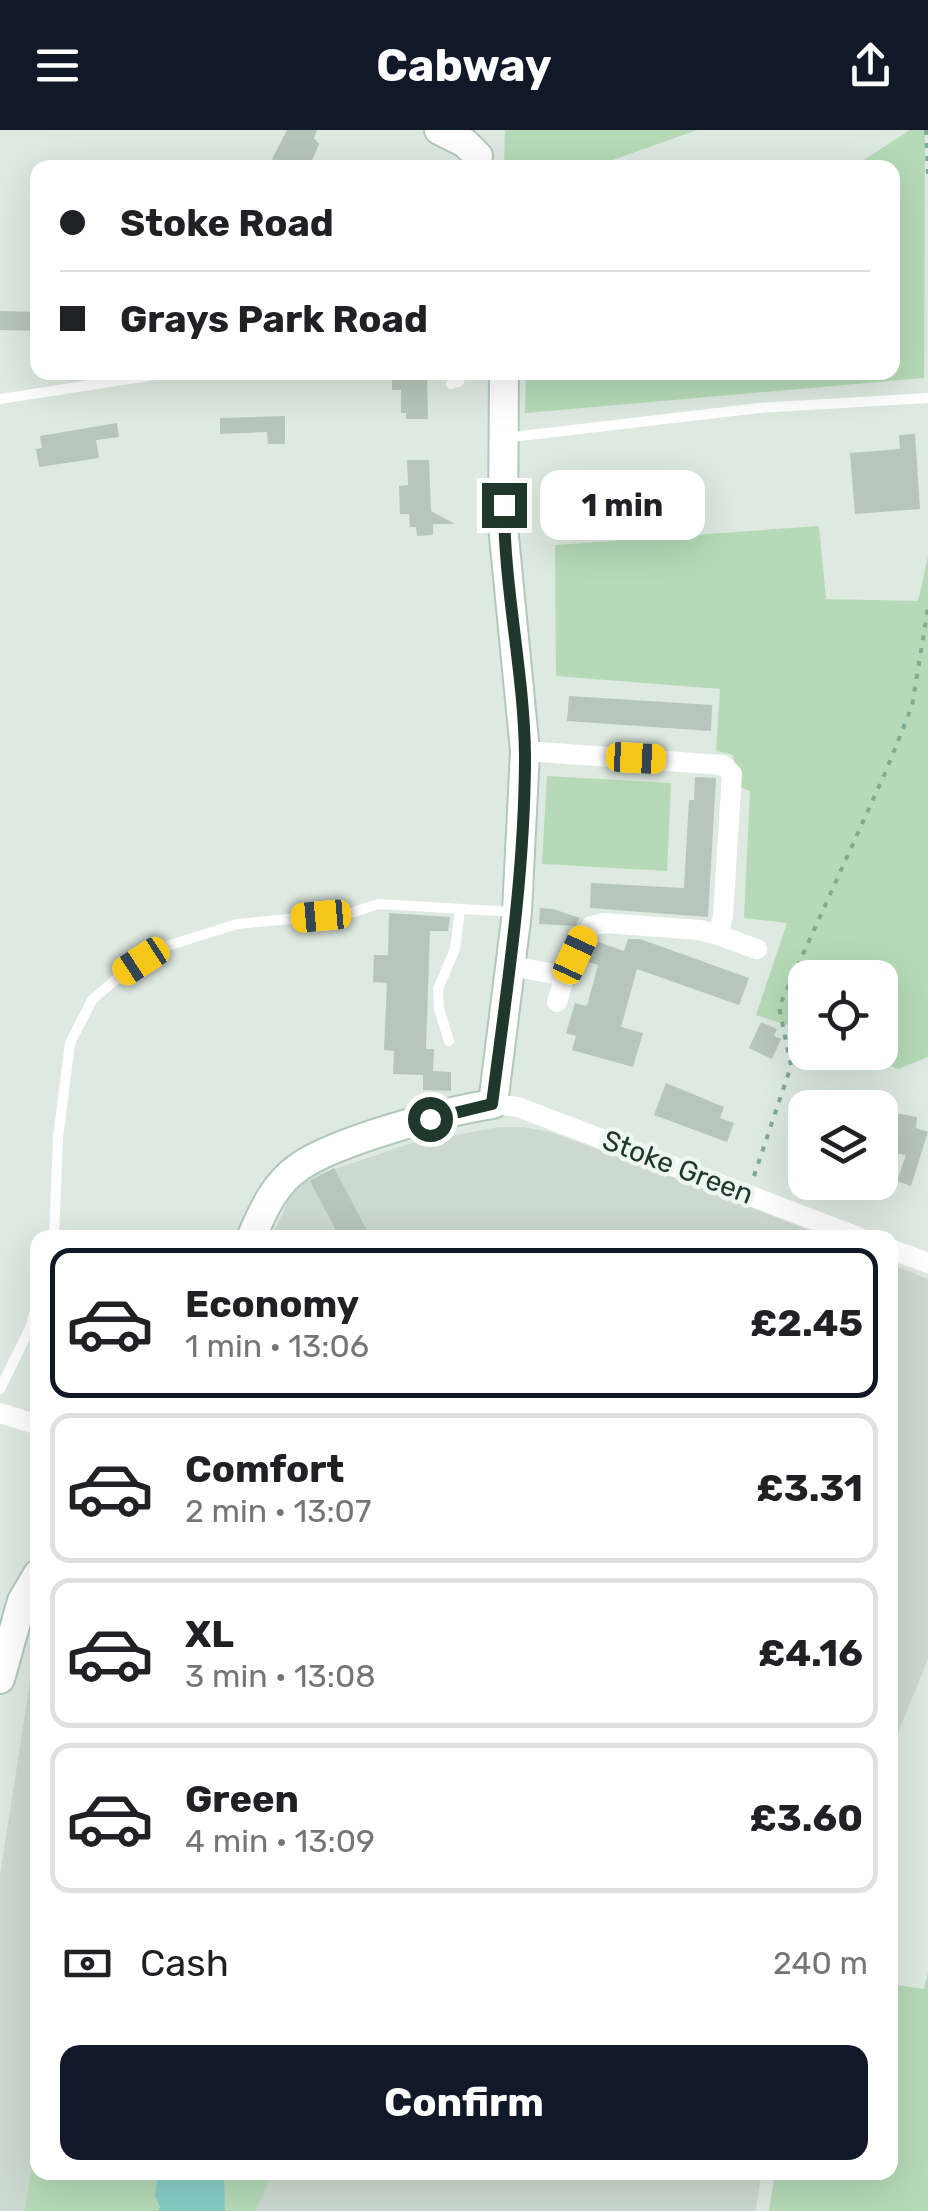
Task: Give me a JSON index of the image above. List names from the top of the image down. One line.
{"streets":{"street":["Stoke Green"]},"page":{"header":"Cabway","banner":["Stoke Road","Grays Park Road"],"bubble":"1 min","list":[{"name":"Economy","note":"1 min · 13:06","value":"£2.45"},{"name":"Comfort","note":"2 min · 13:07","value":"£3.31"},{"name":"XL","note":"3 min · 13:08","value":"£4.16"},{"name":"Green","note":"4 min · 13:09","value":"£3.60"}],"pay":["Cash","240 m"],"buttons":"Confirm"}}
